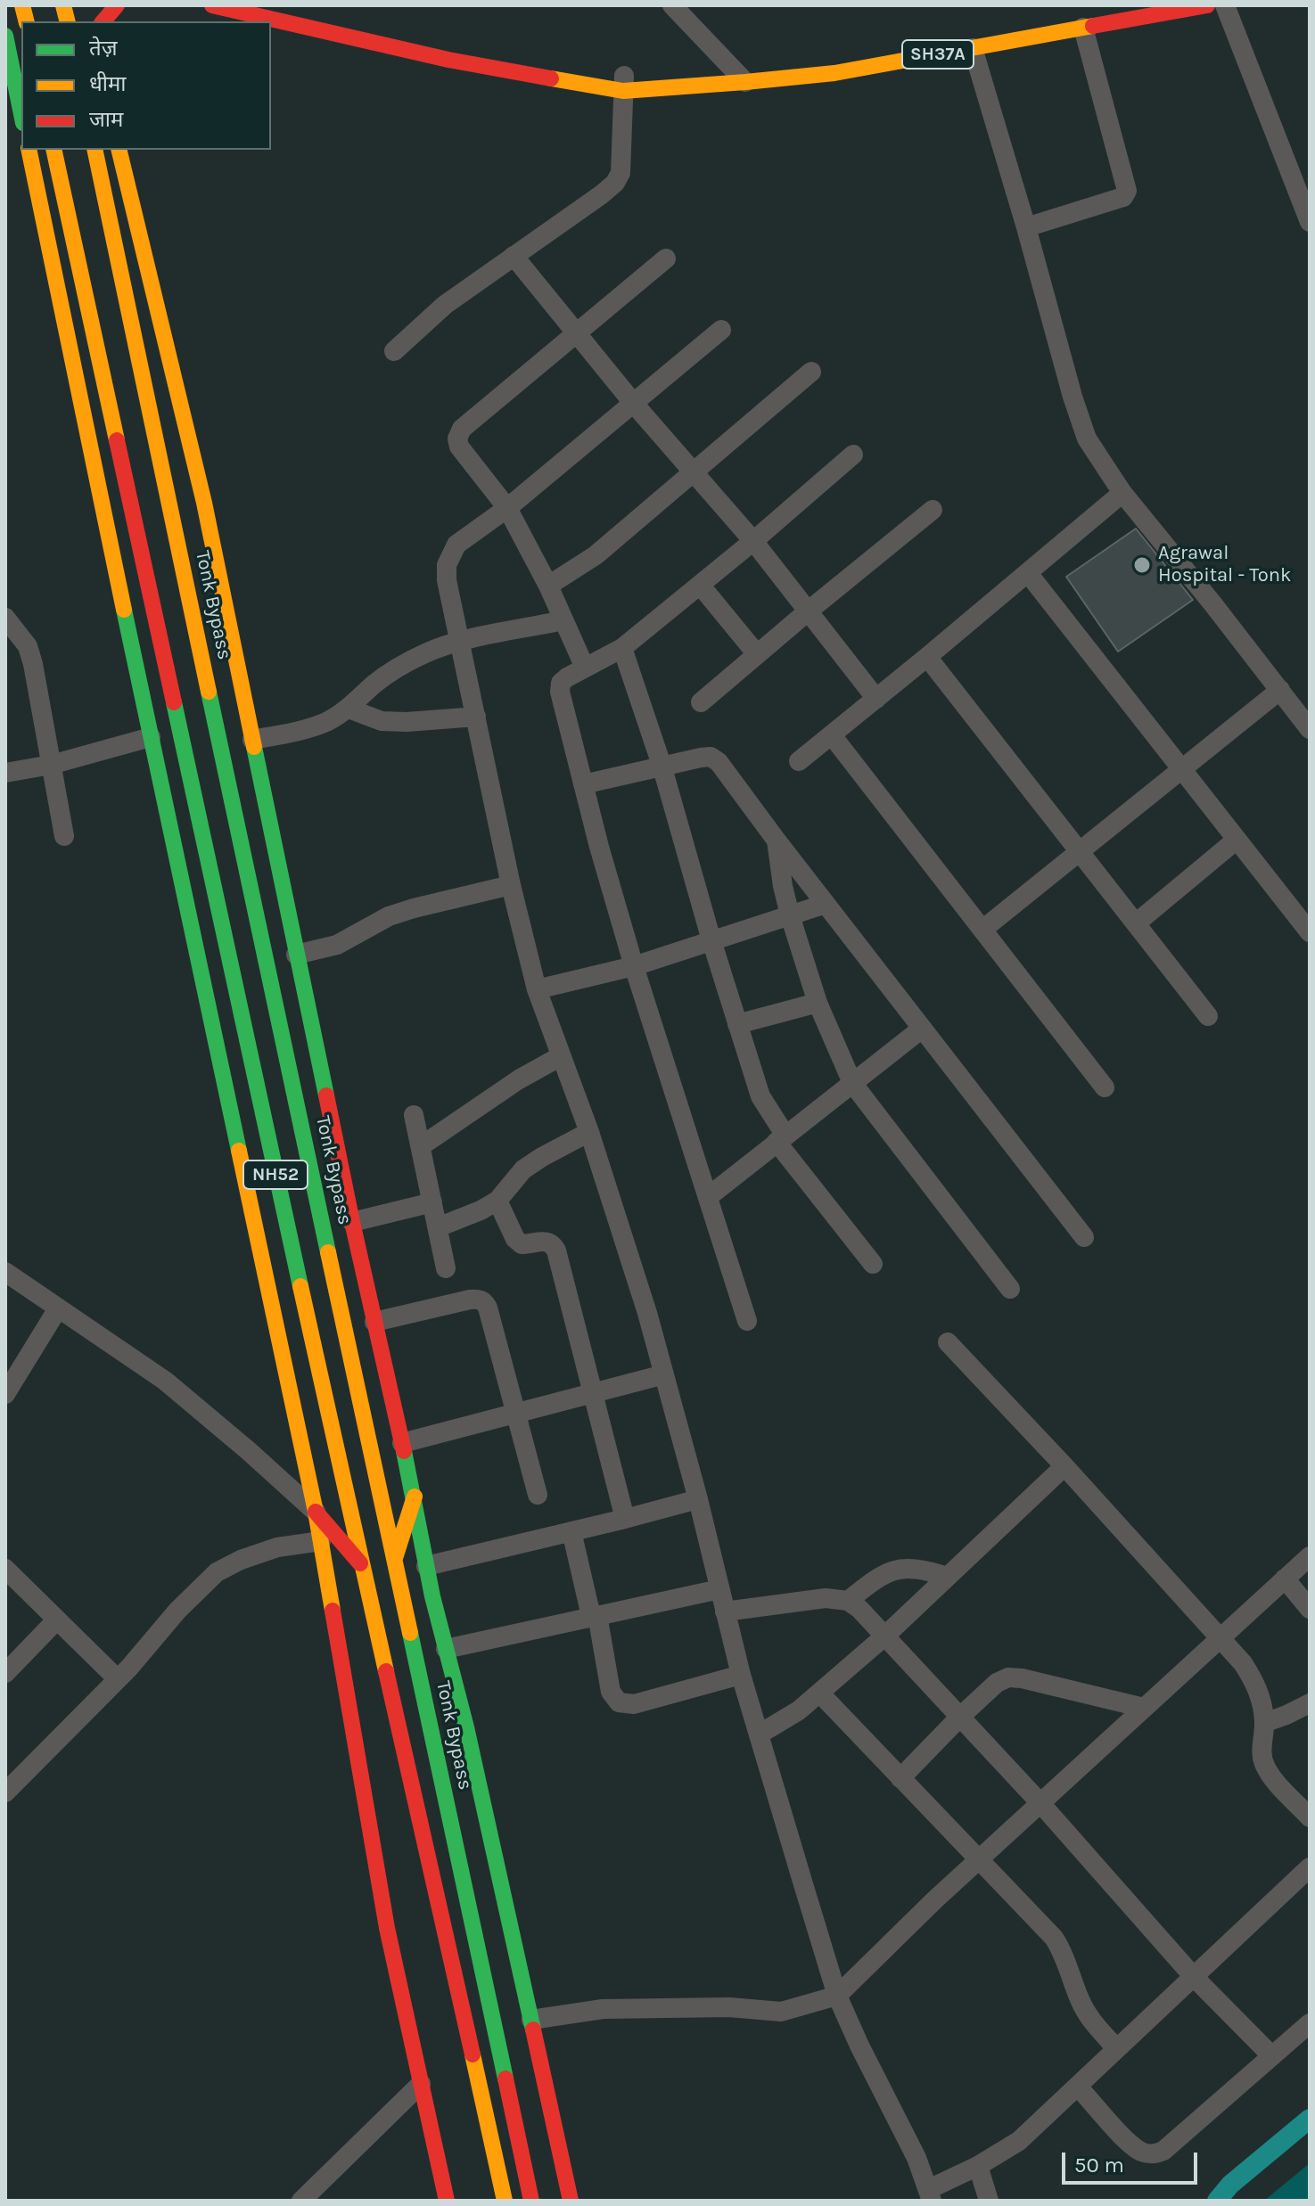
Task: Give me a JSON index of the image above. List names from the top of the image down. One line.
{"streets":{"main road":["SH37A","Tonk Bypass","NH52"]},"places":["Agrawal Hospital - Tonk"],"legend":["तेज़","धीमा","जाम"],"scale_bar":"50 m"}
